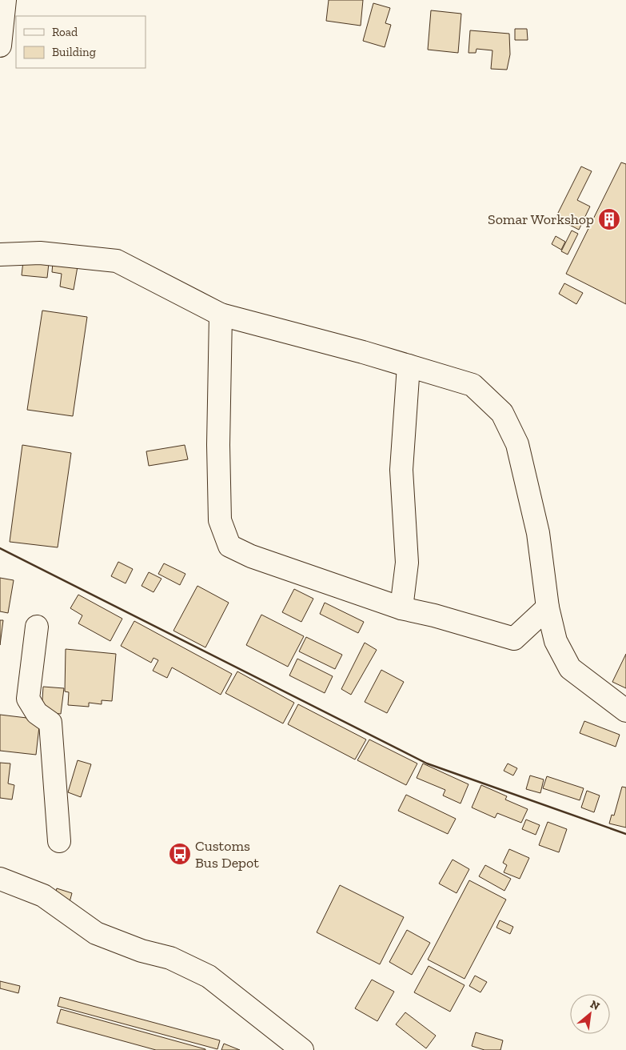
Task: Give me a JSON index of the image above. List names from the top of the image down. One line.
{"places":{"building":["Somar Workshop"],"bus stop":["Customs Bus Depot"]},"legend":["Road","Building"],"north":"top right"}
